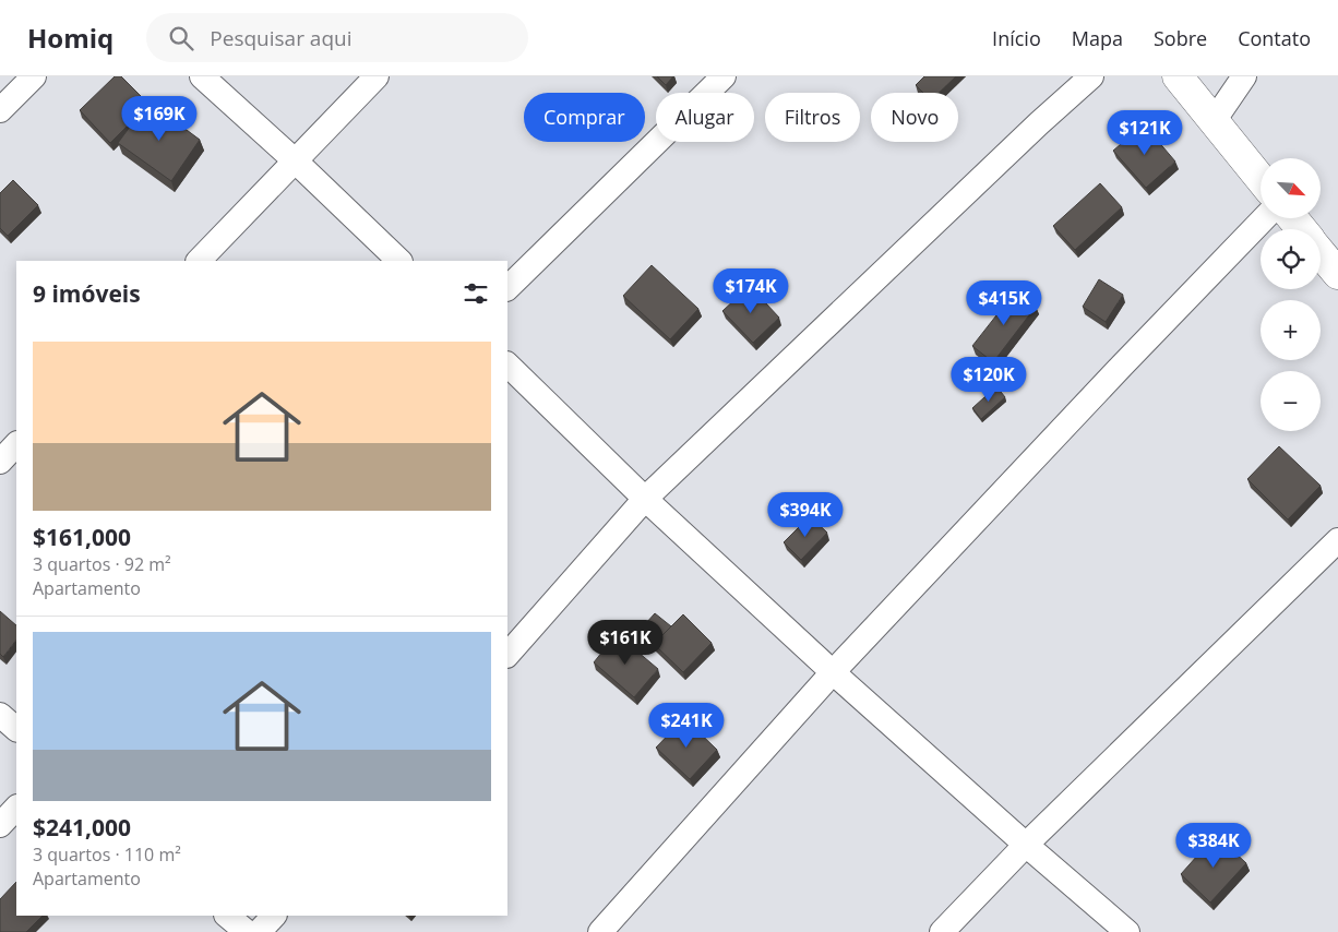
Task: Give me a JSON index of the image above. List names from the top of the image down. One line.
{"north":"bottom right","page":{"header":"Homiq","search":"Pesquisar aqui","nav":["Início","Mapa","Sobre","Contato"],"chip":["Comprar","Alugar","Filtros","Novo"],"price":["$169K","$121K","$174K","$415K","$120K","$394K","$161K","$241K","$384K"],"map_buttons":["+","−"],"heading":"9 imóveis","list":[{"name":"$161,000","note":"3 quartos · 92 m² · Apartamento"},{"name":"$241,000","note":"3 quartos · 110 m² · Apartamento"}]}}
